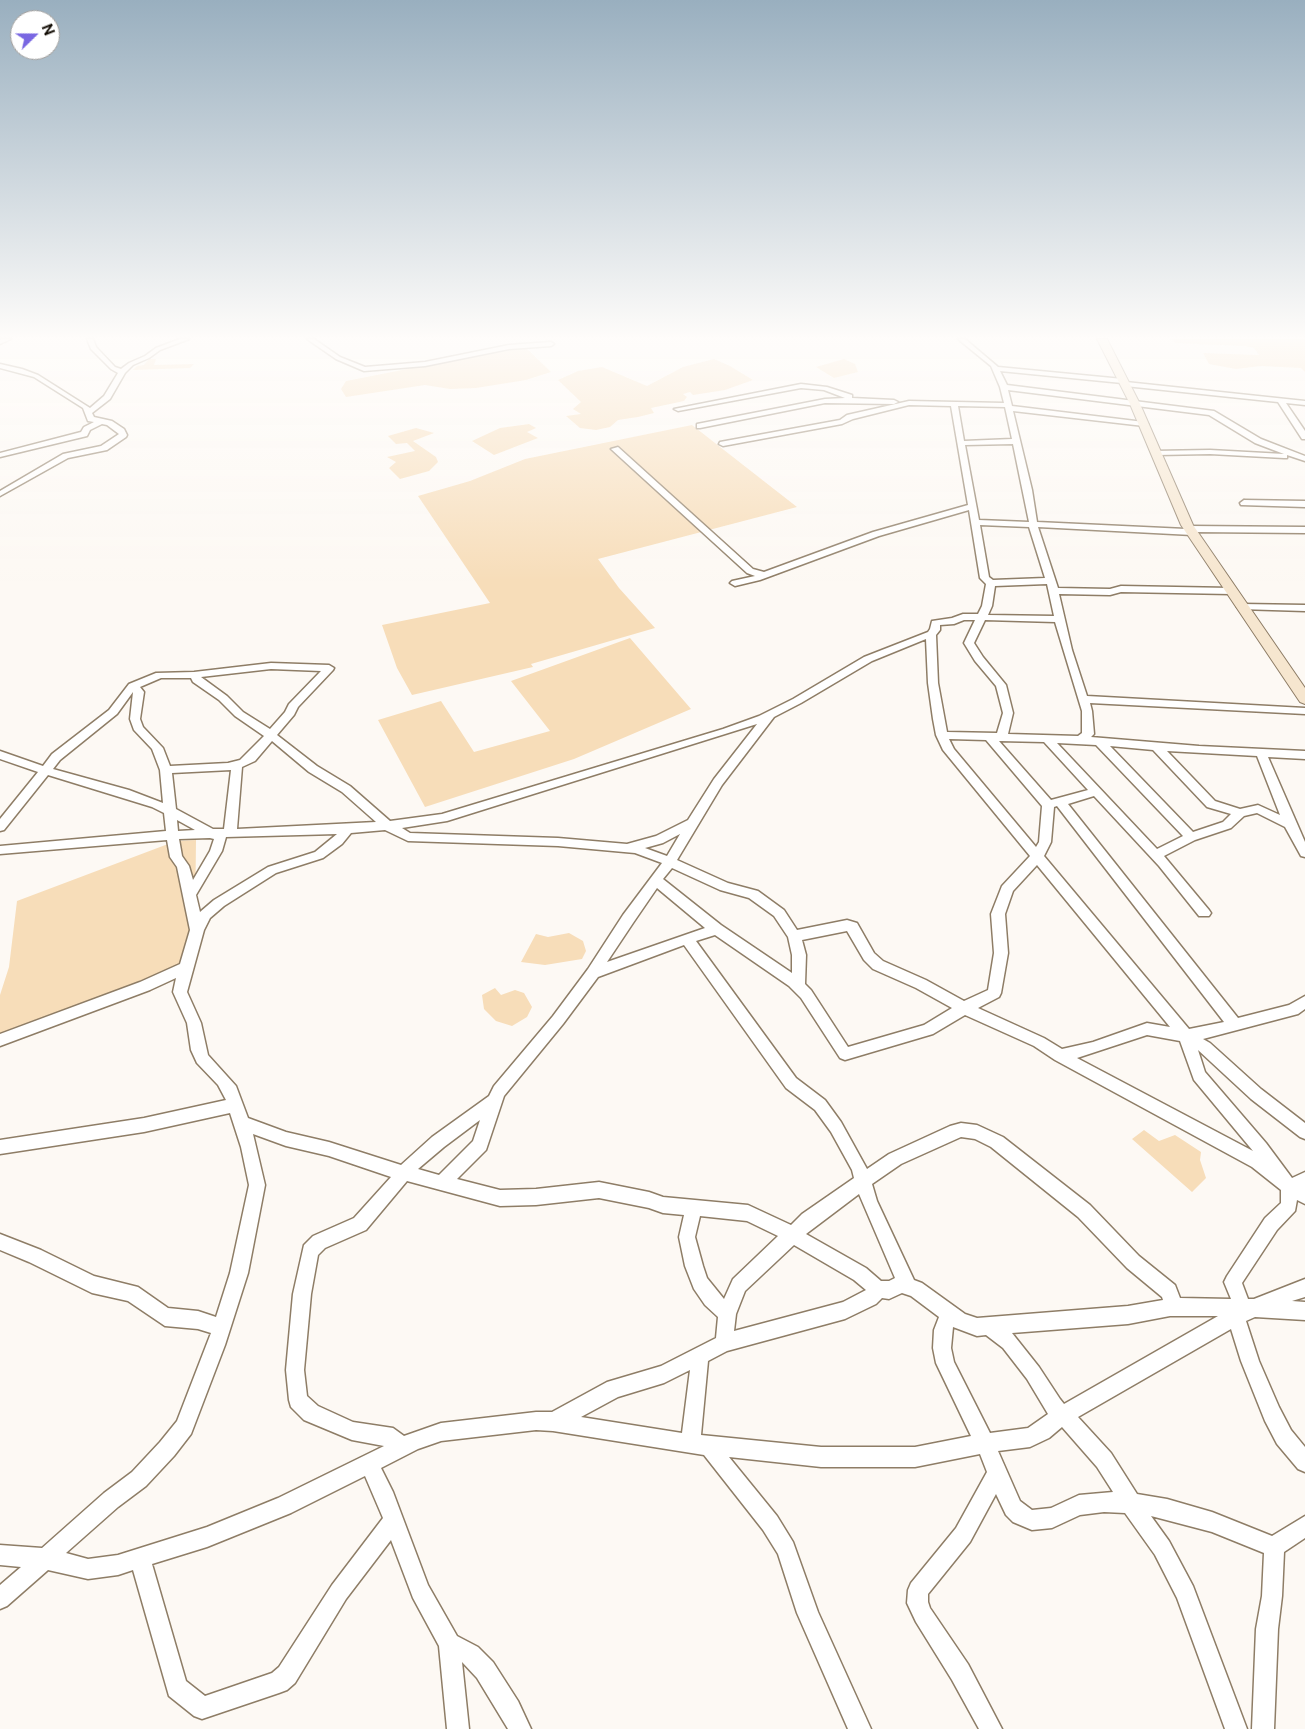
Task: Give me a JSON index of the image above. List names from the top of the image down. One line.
{"north":"right"}
